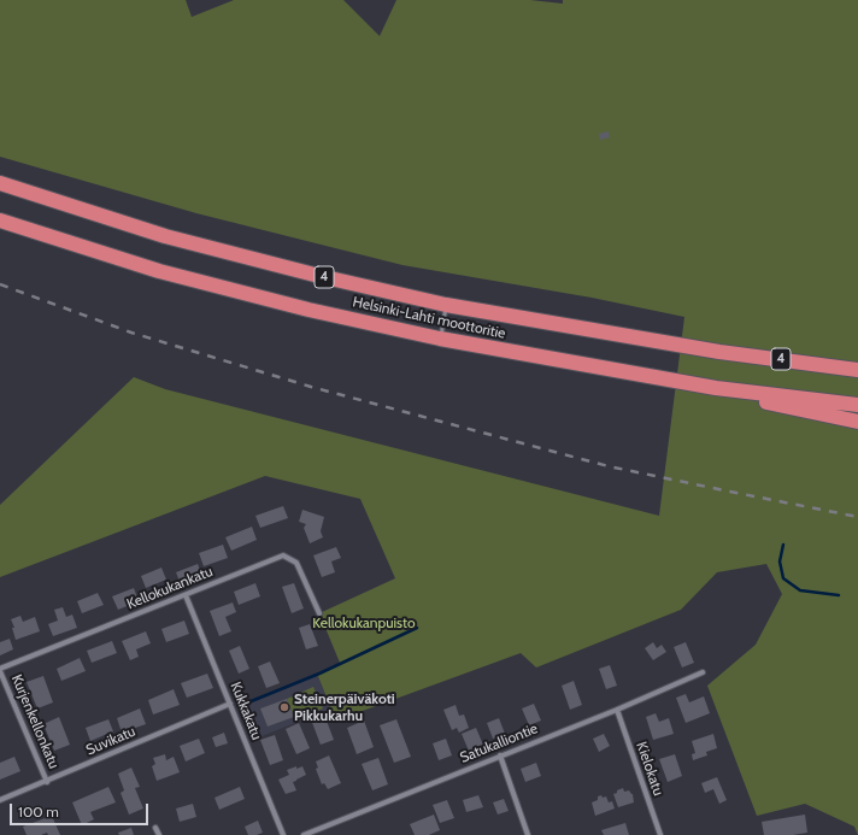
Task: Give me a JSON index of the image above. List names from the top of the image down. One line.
{"streets":{"highway":["4","Helsinki-Lahti moottoritie"],"street":["Kellokukankatu","Kukkakatu","Kurjenkellonkatu","Suvikatu","Satukalliontie","Kielokatu"]},"crossings":[["Kellokukankatu","Kukkakatu"],["Kellokukankatu","Kurjenkellonkatu"],["Kukkakatu","Suvikatu"],["Kurjenkellonkatu","Suvikatu"],["Satukalliontie","Kielokatu"]],"parks":["Kellokukanpuisto"],"places":["Steinerpäiväkoti Pikkukarhu"],"scale_bar":"100 m"}
